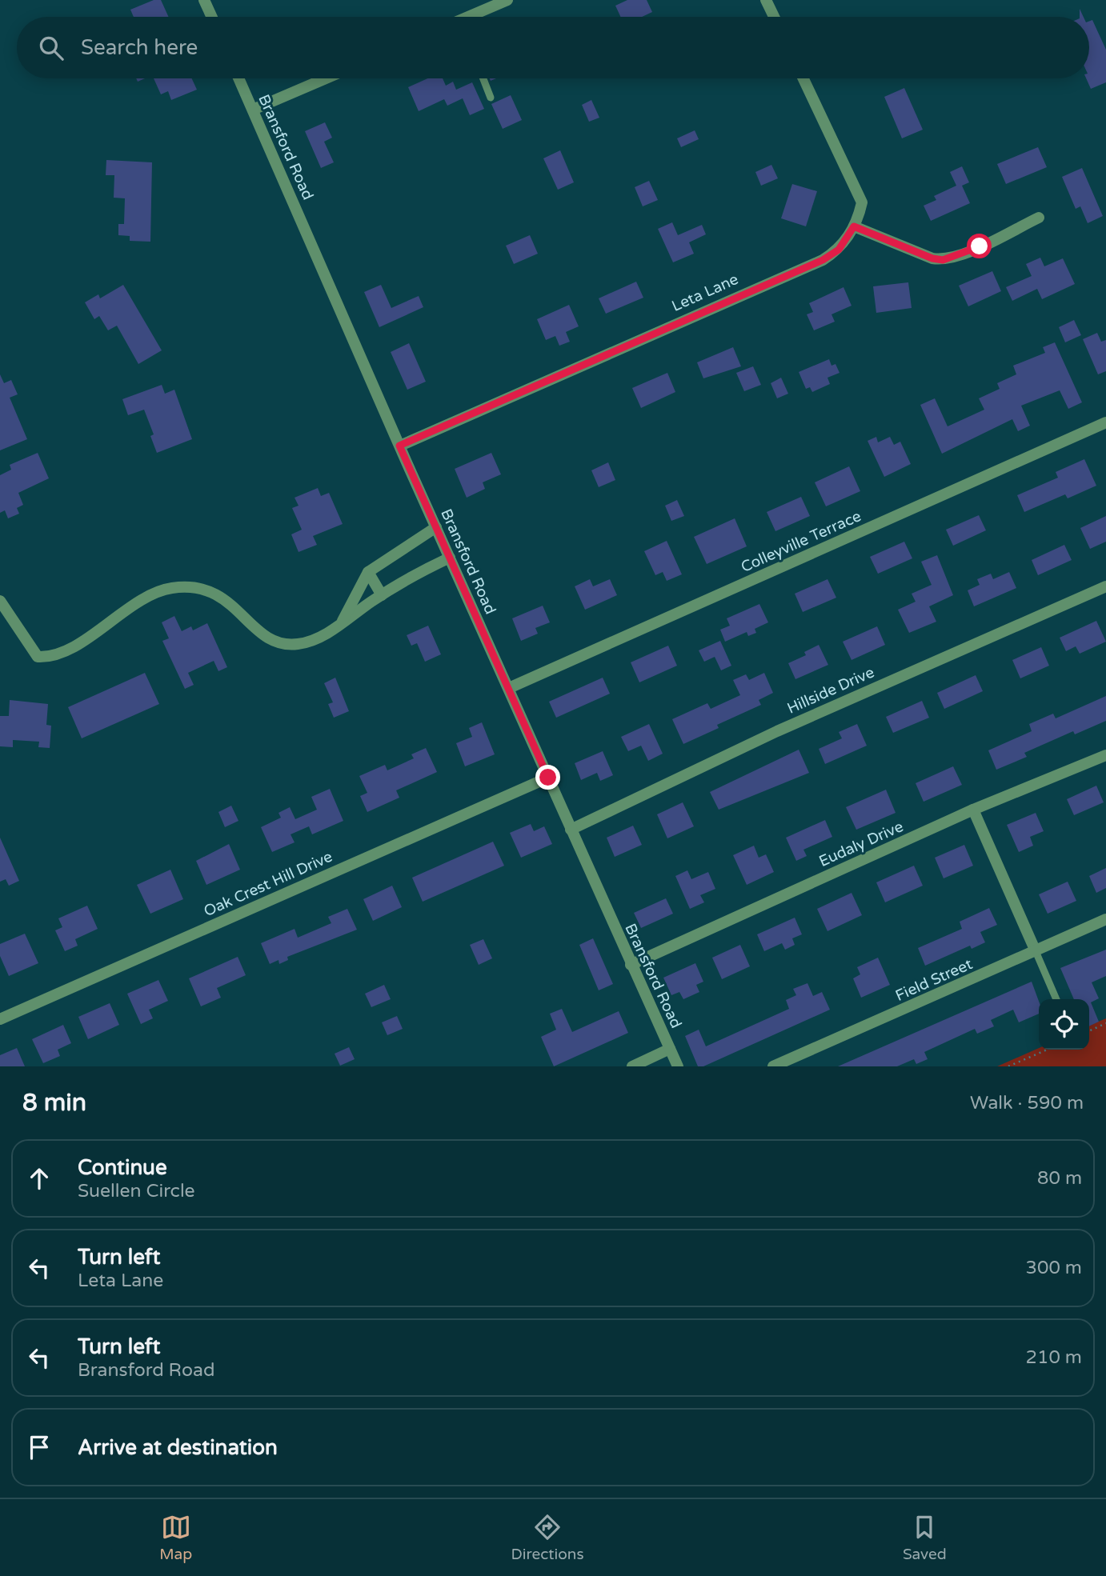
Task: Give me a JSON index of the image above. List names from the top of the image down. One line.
{"streets":{"street":["Bransford Road","Leta Lane","Colleyville Terrace","Hillside Drive","Eudaly Drive","Oak Crest Hill Drive","Field Street"]},"crossings":[["Bransford Road","Leta Lane"],["Bransford Road","Colleyville Terrace"],["Bransford Road","Hillside Drive"],["Bransford Road","Eudaly Drive"],["Bransford Road","Oak Crest Hill Drive"]],"page":{"search":"Search here","heading":["8 min","Walk · 590 m"],"list":[["Continue","Suellen Circle","80 m"],["Turn left","Leta Lane","300 m"],["Turn left","Bransford Road","210 m"],"Arrive at destination"],"nav":["Map","Directions","Saved"]}}
